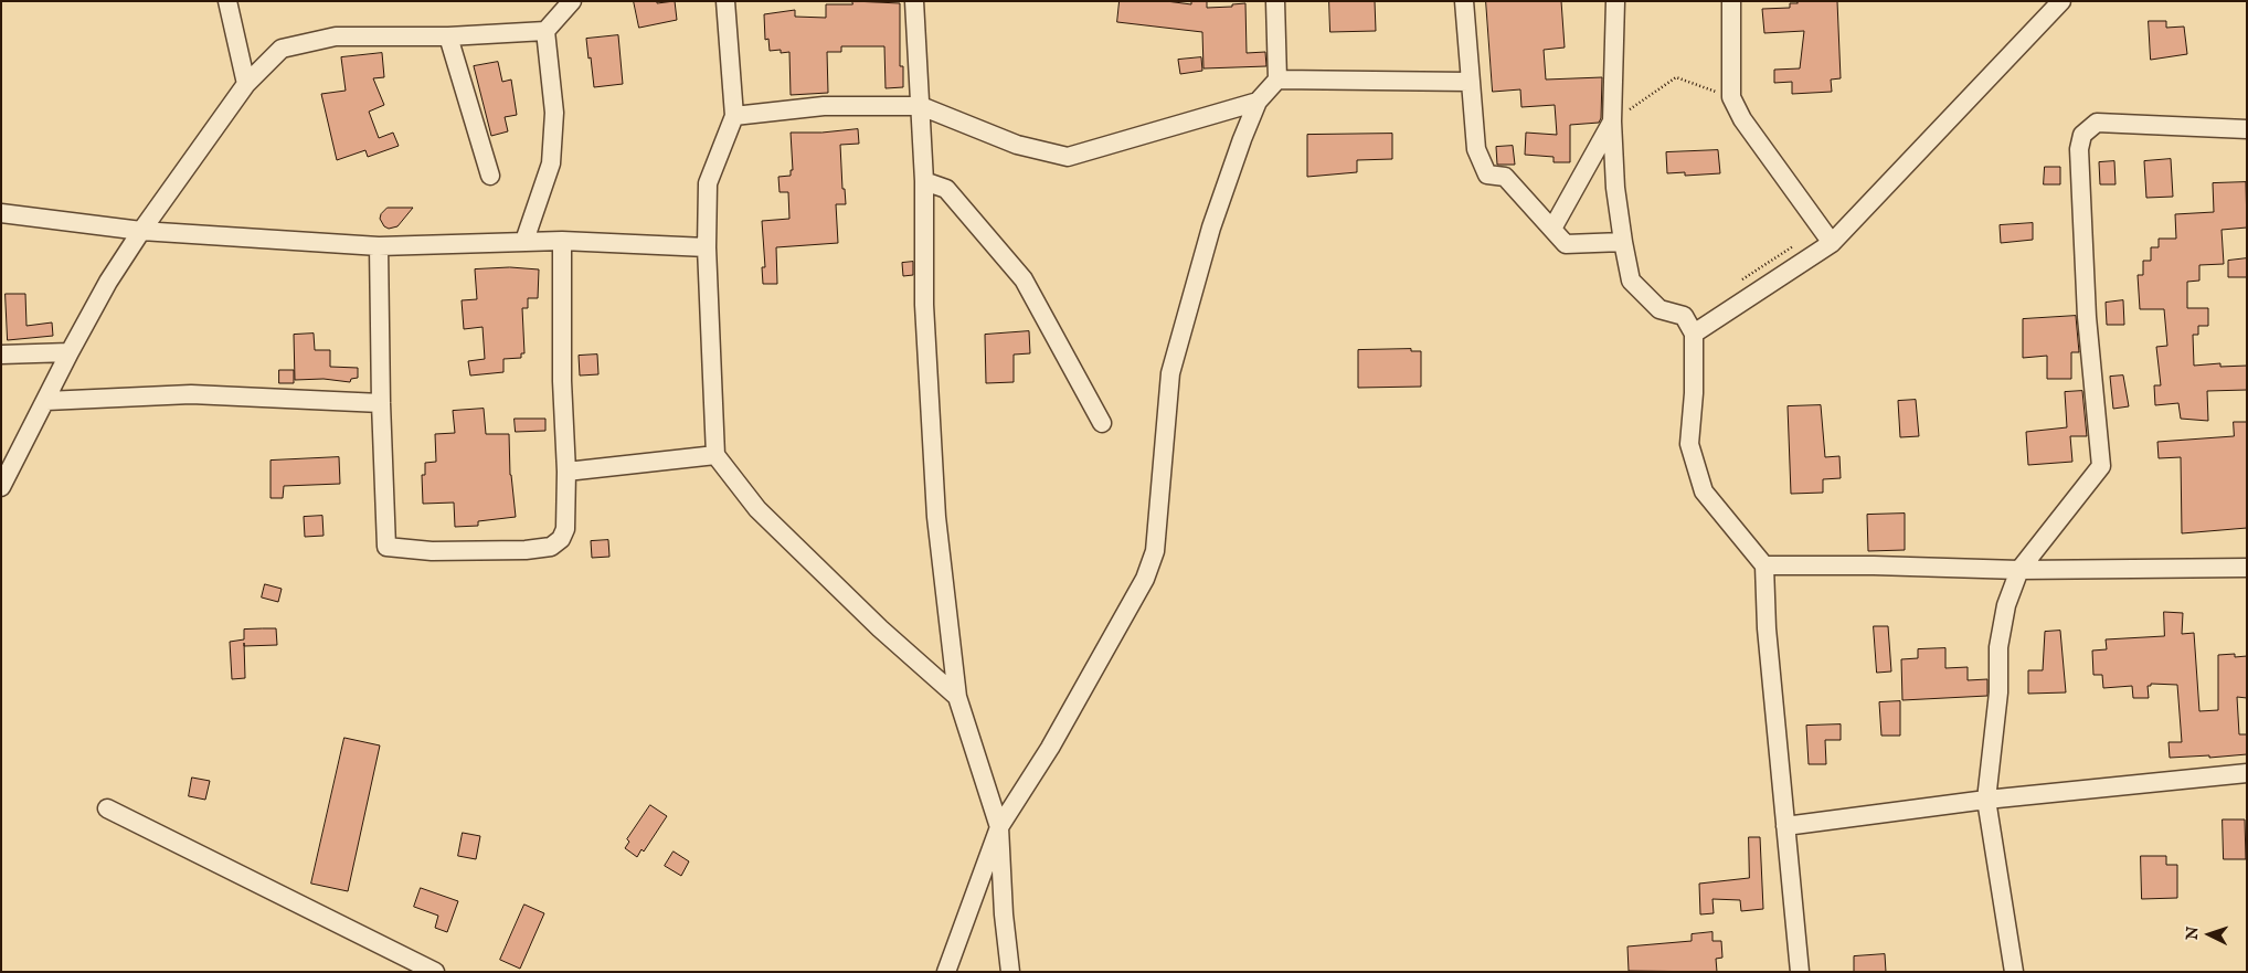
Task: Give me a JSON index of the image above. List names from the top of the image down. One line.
{"north":"left"}
